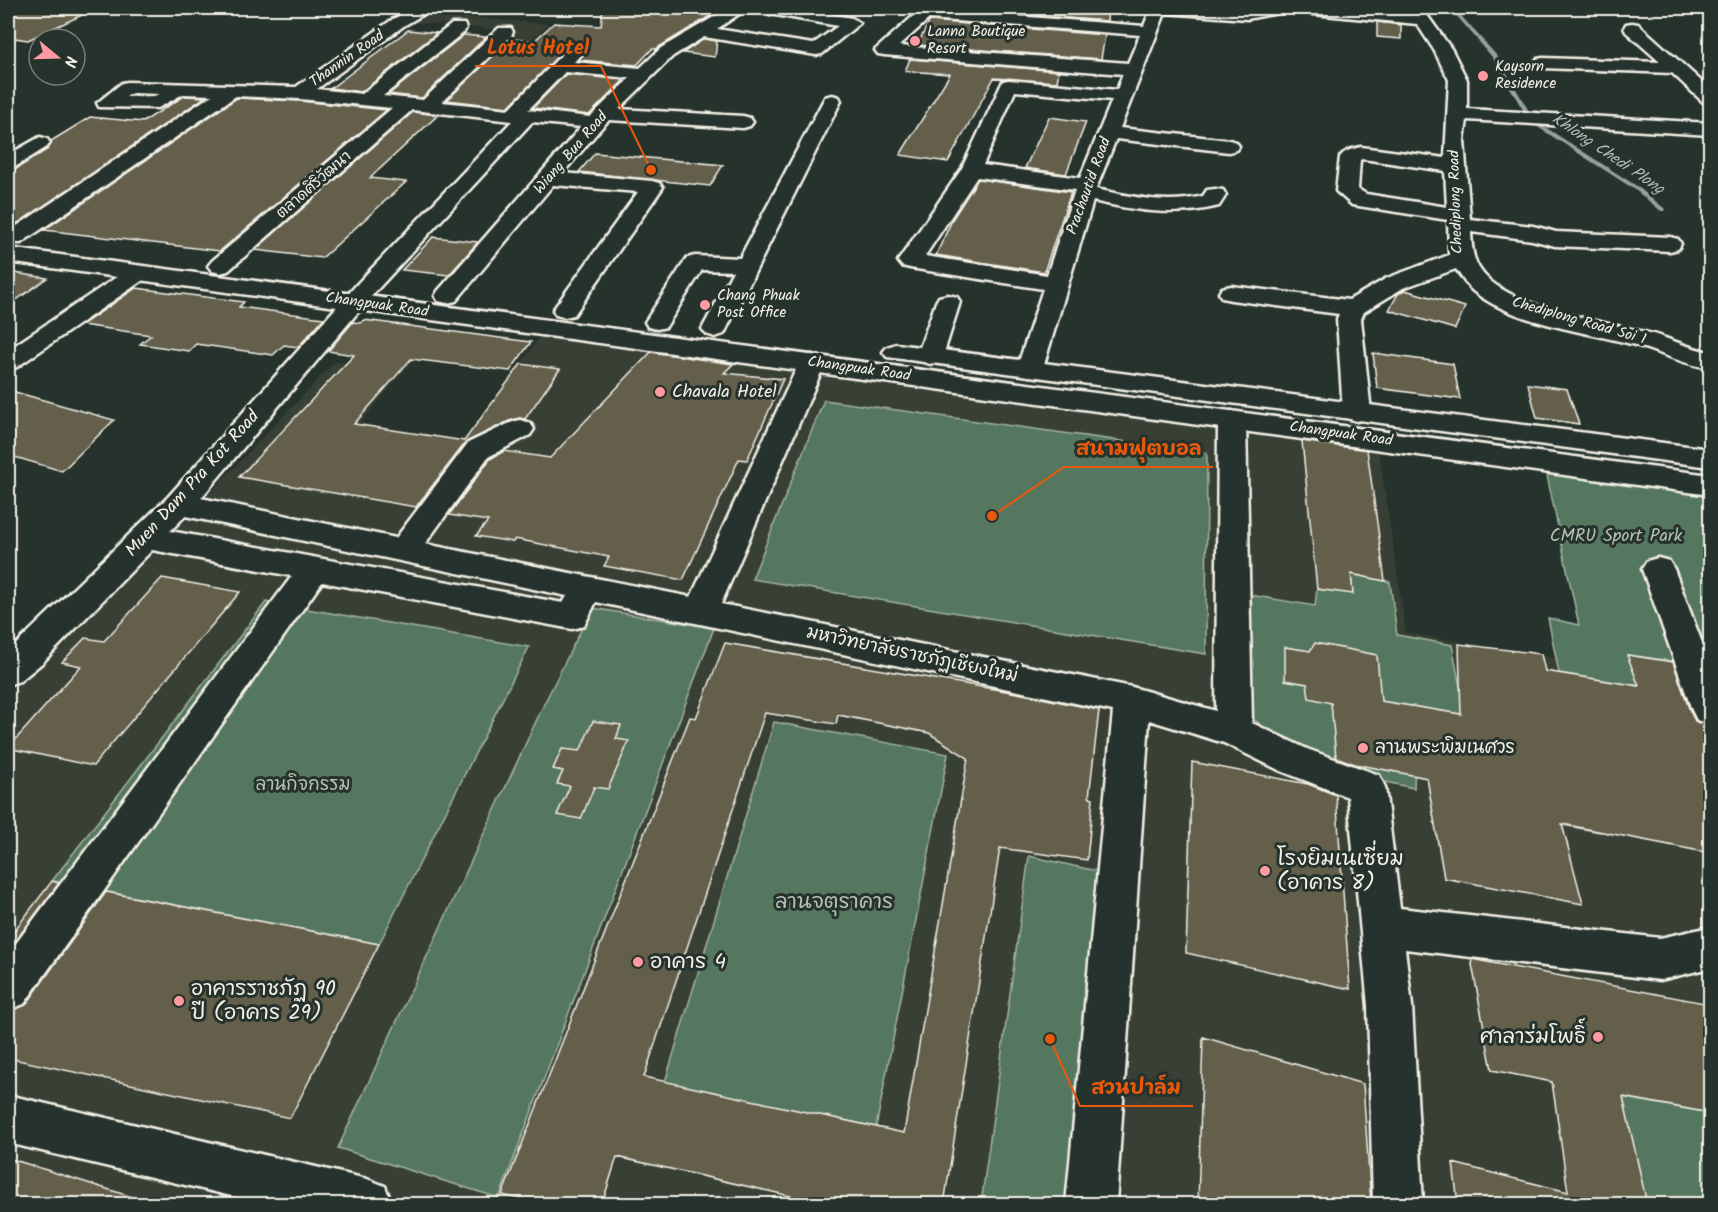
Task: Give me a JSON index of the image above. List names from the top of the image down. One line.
{"streets":{"street":["Thannin Road","Wiang Bua Road","ตลาดศิริวัฒนา","Prachautid Road","Chediplong Road","Changpuak Road","Chediplong Road Soi 1","Muen Dam Pra Kot Road","มหาวิทยาลัยราชภัฏเชียงใหม่"]},"crossings":[["Wiang Bua Road","Changpuak Road"],["ตลาดศิริวัฒนา","Changpuak Road"],["Prachautid Road","Changpuak Road"],["Chediplong Road","Chediplong Road Soi 1"],["Changpuak Road","Muen Dam Pra Kot Road"],["Muen Dam Pra Kot Road","มหาวิทยาลัยราชภัฏเชียงใหม่"]],"water":["Khlong Chedi Plong"],"parks":["CMRU Sport Park","ลานกิจกรรม","ลานจตุราคาร"],"places":["Lanna Boutique Resort","Kaysorn Residence","Lotus Hotel","Chang Phuak Post Office","Chavala Hotel","สนามฟุตบอล","ลานพระพิฆเนศวร","โรงยิมเนเซี่ยม (อาคาร 8)","อาคาร 4","อาคารราชภัฏ 90 ปี (อาคาร 29)","ศาลาร่มโพธิ์","สวนปาล์ม"],"north":"right"}
